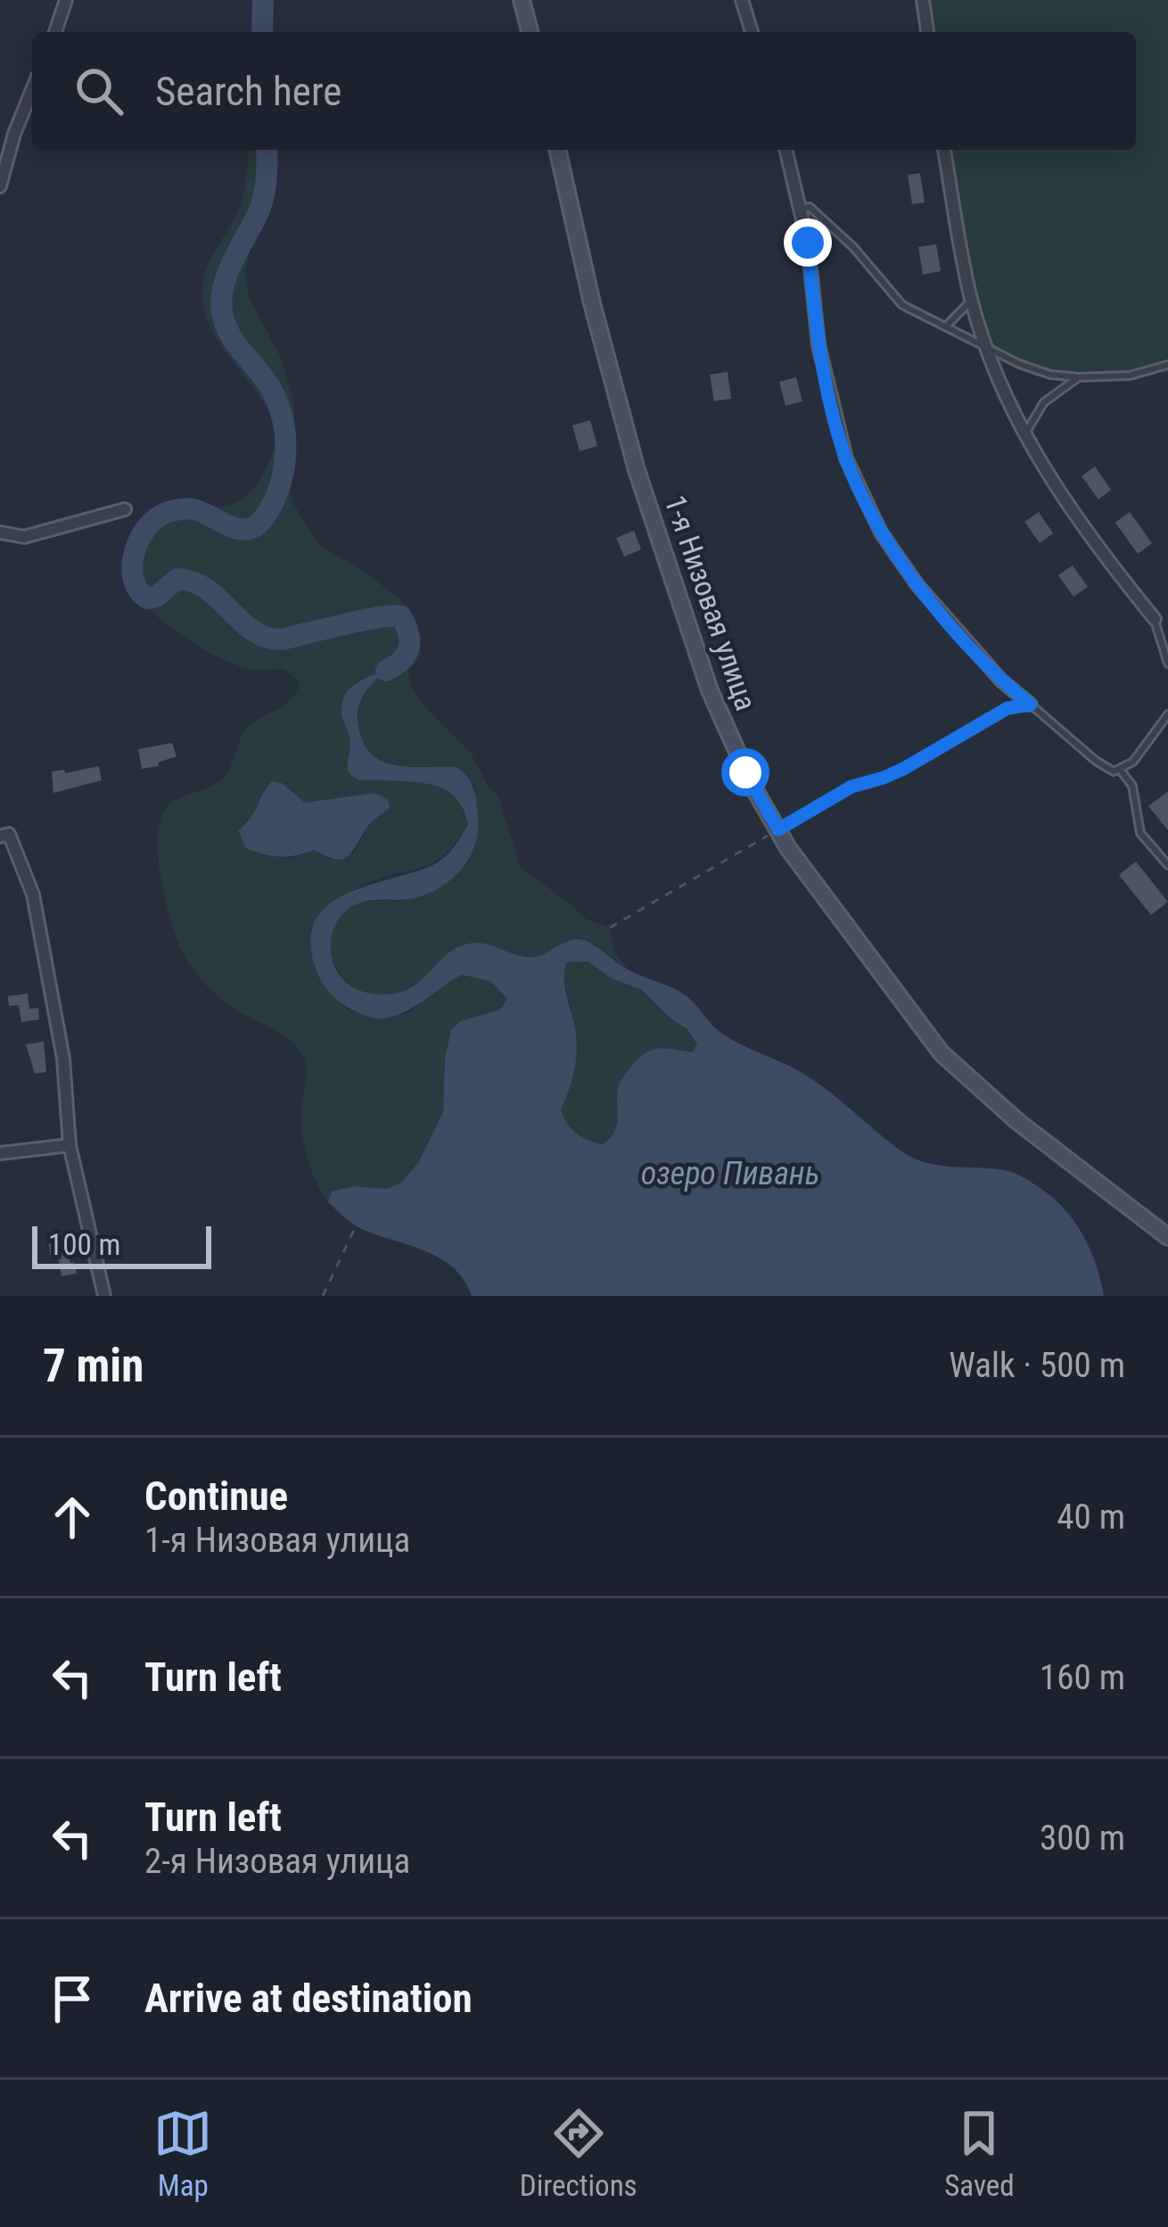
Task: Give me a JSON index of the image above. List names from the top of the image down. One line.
{"streets":{"street":["1-я Низовая улица"]},"water":["озеро Пивань"],"scale_bar":"100 m","page":{"search":"Search here","scale":"100 m","heading":["7 min","Walk · 500 m"],"list":[["Continue","1-я Низовая улица","40 m"],["Turn left","160 m"],["Turn left","2-я Низовая улица","300 m"],"Arrive at destination"],"nav":["Map","Directions","Saved"]}}
